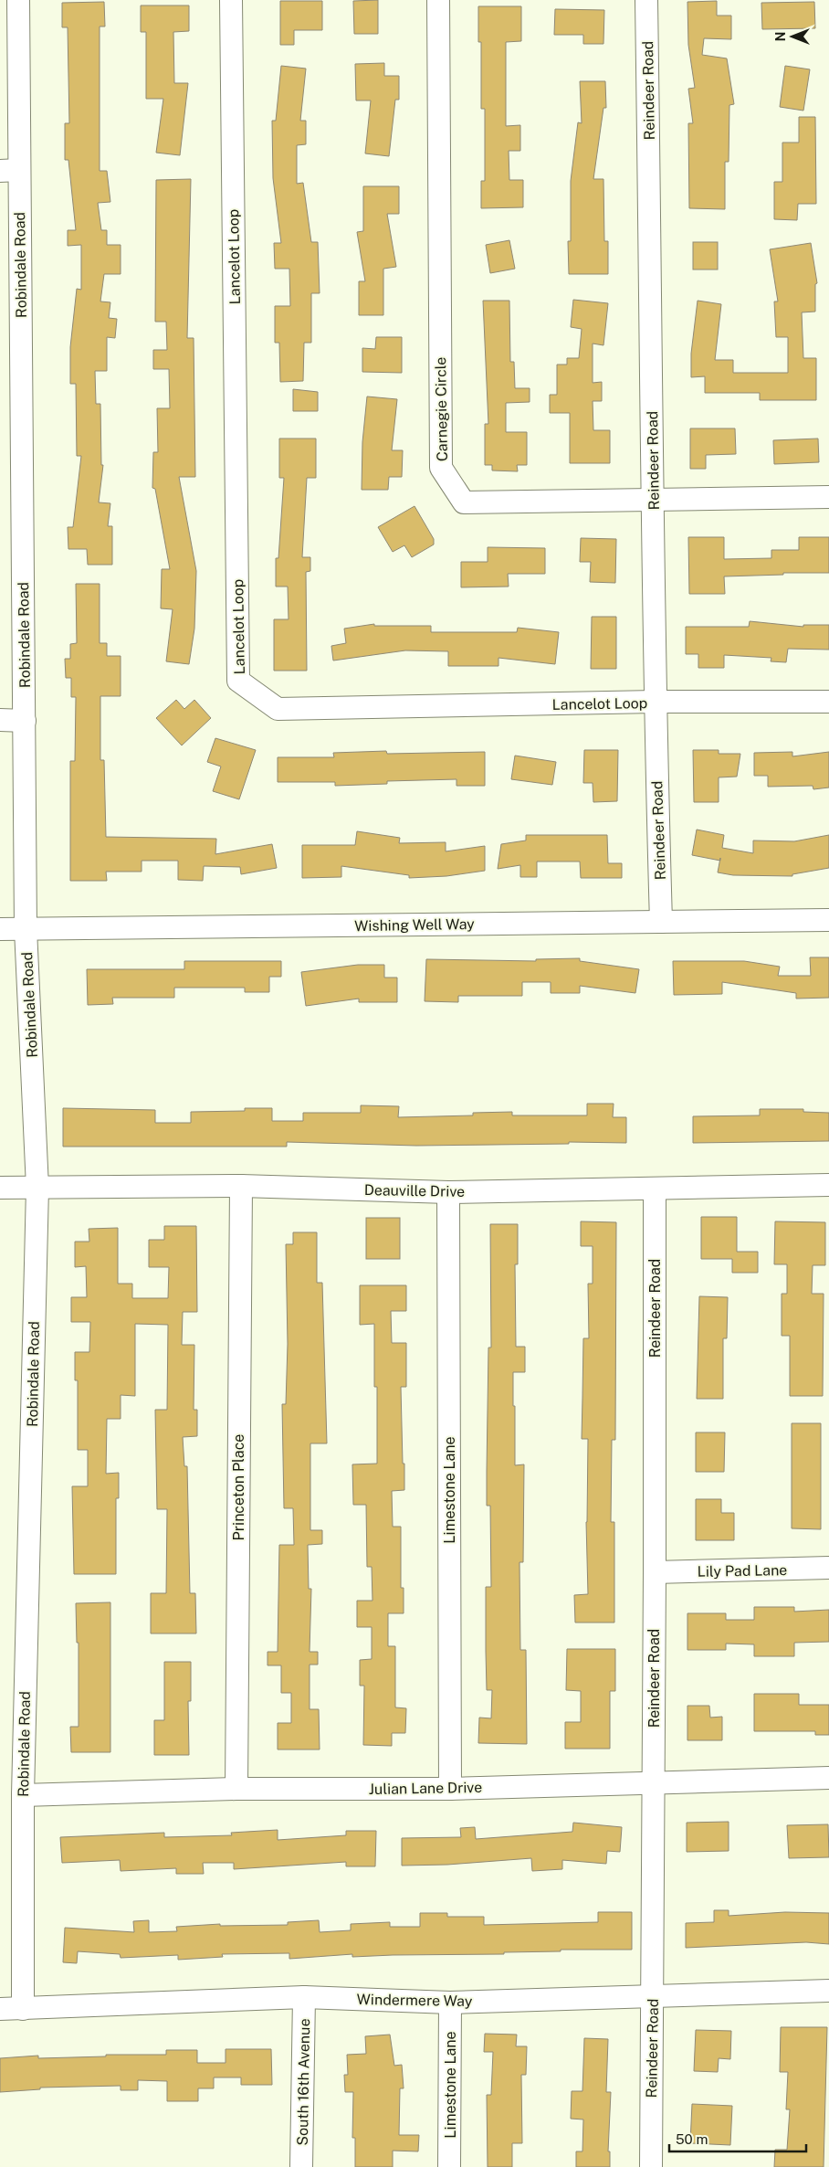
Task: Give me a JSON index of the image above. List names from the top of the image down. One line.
{"streets":{"street":["Reindeer Road","Lancelot Loop","Robindale Road","Carnegie Circle","Wishing Well Way","Deauville Drive","Princeton Place","Limestone Lane","Lily Pad Lane","Julian Lane Drive","Windermere Way","South 16th Avenue"]},"crossings":[["Reindeer Road","Lancelot Loop"],["Reindeer Road","Carnegie Circle"],["Reindeer Road","Wishing Well Way"],["Reindeer Road","Deauville Drive"],["Reindeer Road","Lily Pad Lane"],["Reindeer Road","Julian Lane Drive"],["Reindeer Road","Windermere Way"],["Robindale Road","Wishing Well Way"],["Robindale Road","Deauville Drive"],["Robindale Road","Julian Lane Drive"],["Robindale Road","Windermere Way"],["Deauville Drive","Princeton Place"],["Deauville Drive","Limestone Lane"],["Princeton Place","Julian Lane Drive"],["Limestone Lane","Julian Lane Drive"],["Limestone Lane","Windermere Way"],["Windermere Way","South 16th Avenue"]],"scale_bar":"50 m","north":"left"}
